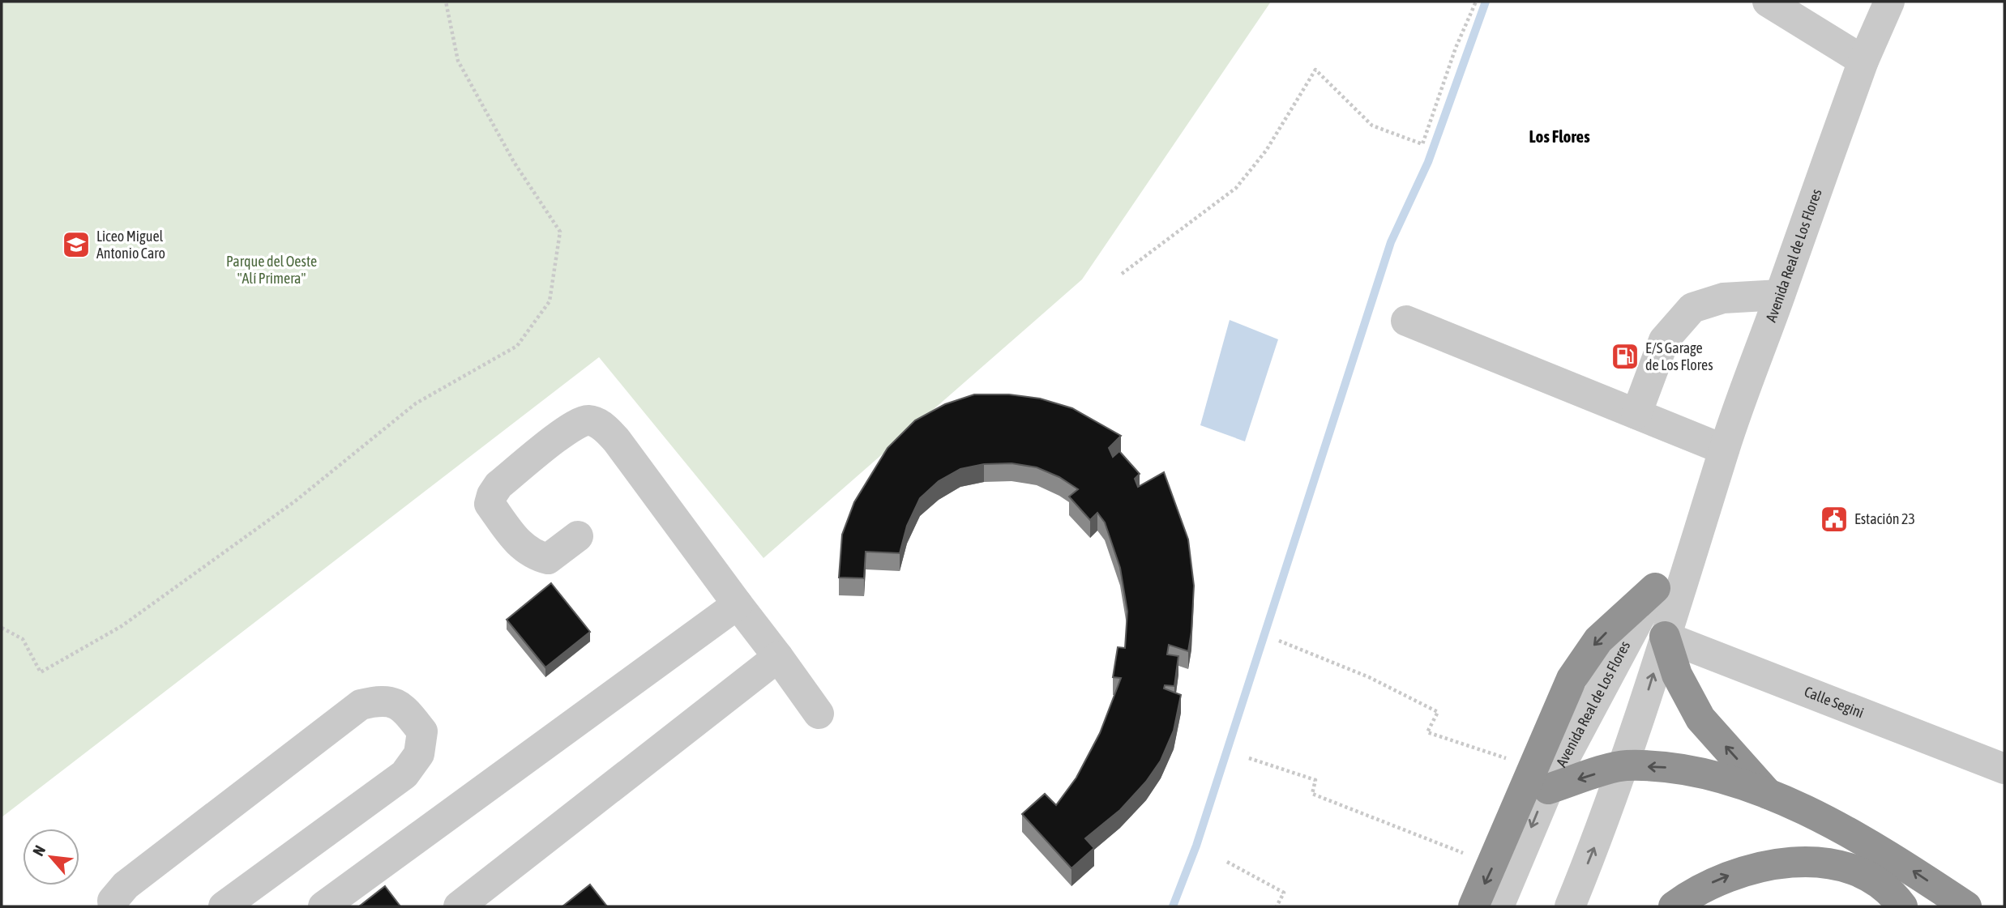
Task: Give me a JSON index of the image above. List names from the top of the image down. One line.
{"streets":{"street":["Avenida Real de Los Flores","Calle Segini"]},"crossings":[["Avenida Real de Los Flores","Calle Segini"]],"districts":["Los Flores"],"parks":["Parque del Oeste \"Alí Primera\""],"places":{"school or university":["Liceo Miguel Antonio Caro"],"fuel station":["E/S Garage de Los Flores"],"public building":["Estación 23"]},"north":"top left"}
